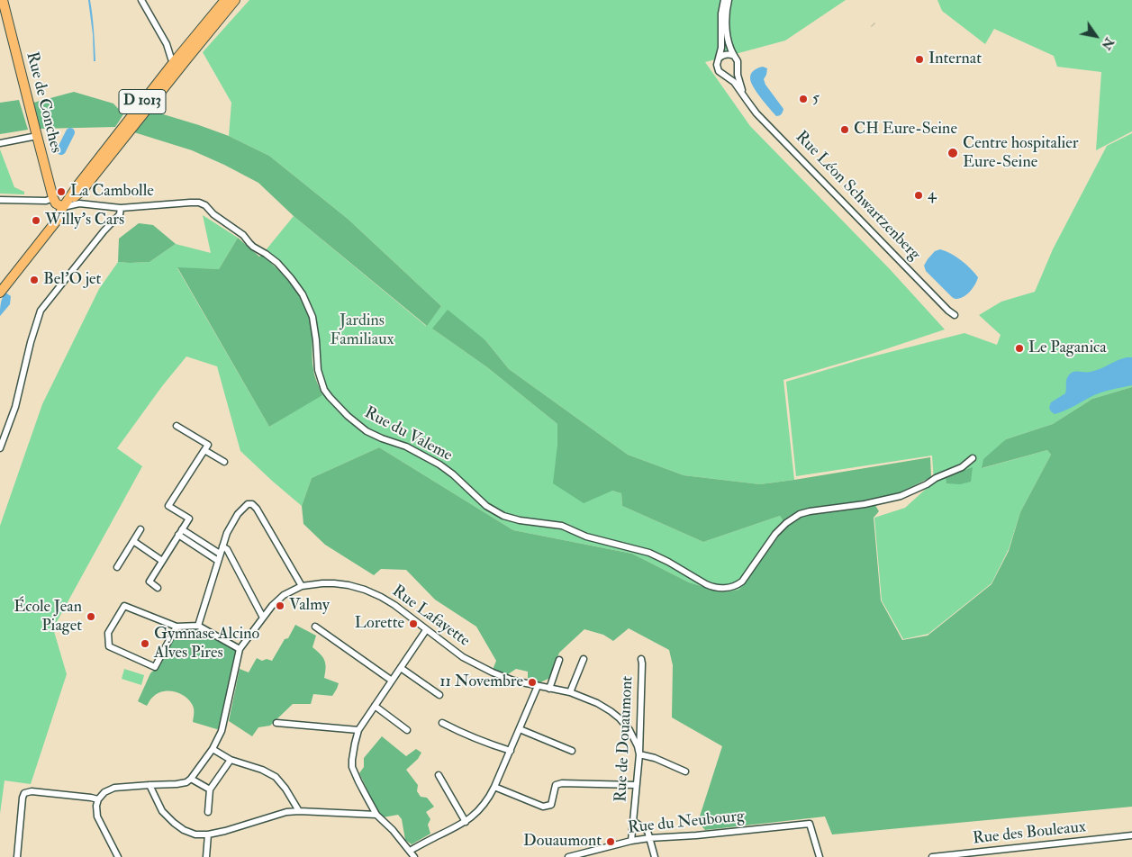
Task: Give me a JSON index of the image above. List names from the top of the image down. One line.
{"streets":{"main road":["D 1013","Rue de Conches"],"street":["Rue Léon Schwartzenberg","Rue du Valeme","Rue Lafayette","Rue de Douaumont","Rue du Neubourg","Rue des Bouleaux"]},"crossings":[["D 1013","Rue du Valeme"],["Rue Lafayette","Rue de Douaumont"],["Rue de Douaumont","Rue du Neubourg"]],"parks":["Jardins Familiaux"],"places":["Internat","5","CH Eure-Seine","Centre hospitalier Eure-Seine","La Cambolle","4","Willy's Cars","Bel'O jet","Le Paganica","Valmy","École Jean Piaget","Lorette","Gymnase Alcino Alves Pires","11 Novembre","Douaumont"],"north":"bottom right"}
